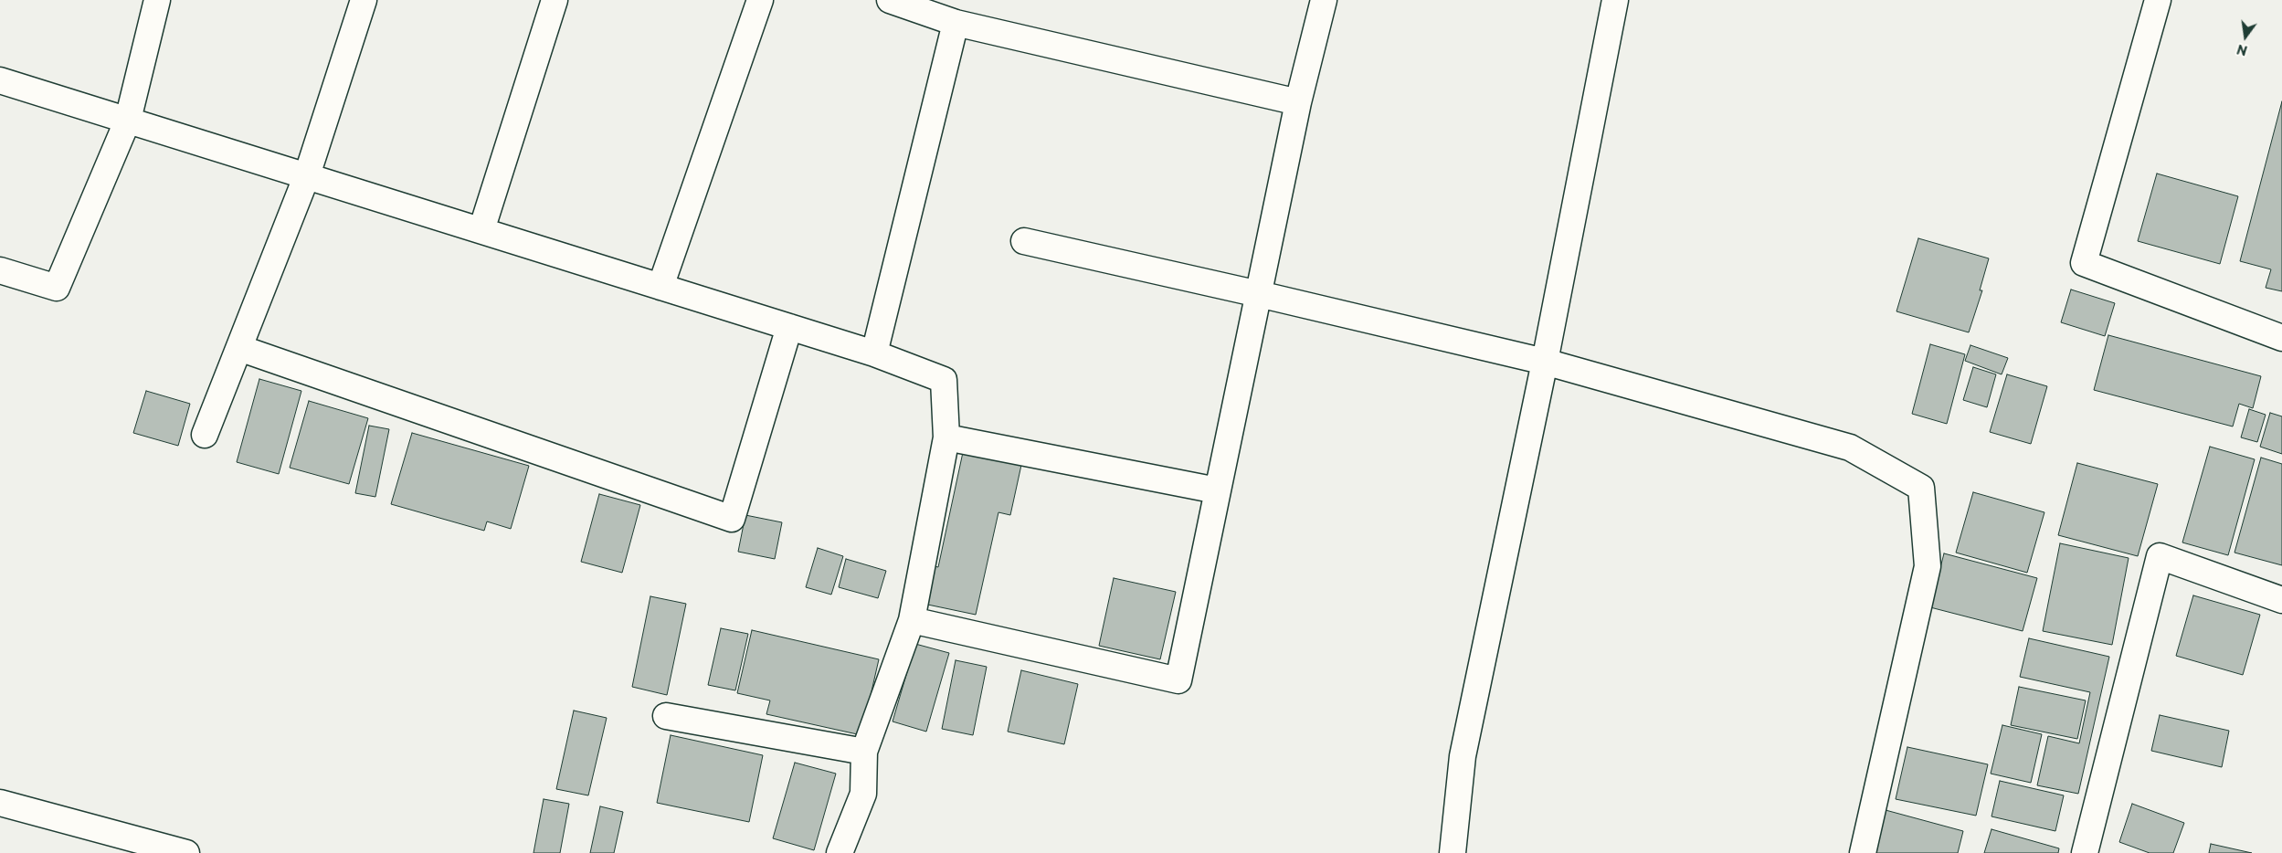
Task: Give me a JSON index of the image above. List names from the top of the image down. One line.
{"north":"bottom"}
